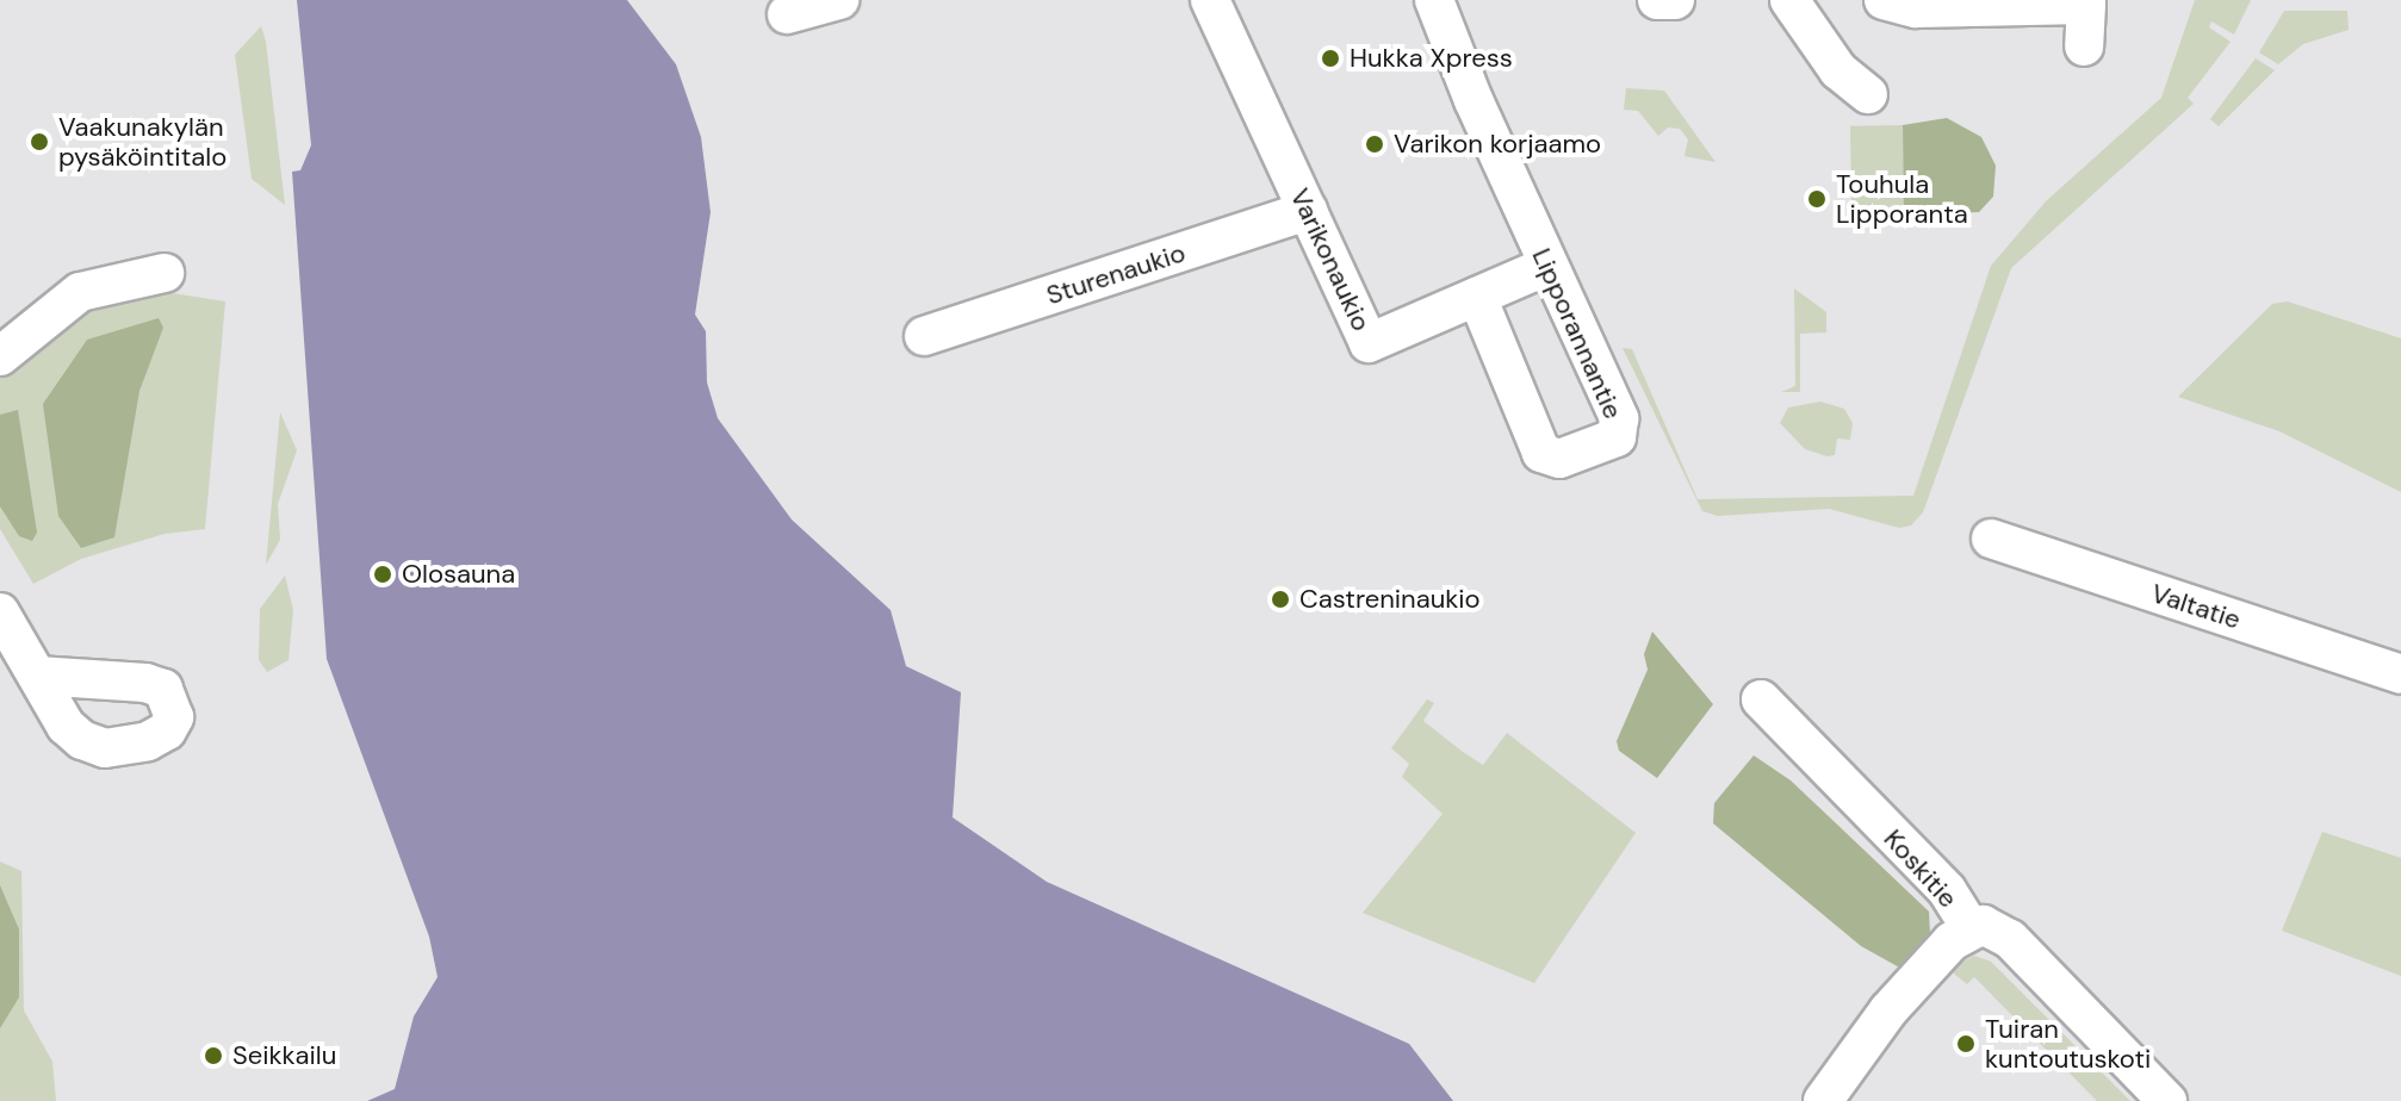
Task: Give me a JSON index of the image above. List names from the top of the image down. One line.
{"streets":{"street":["Varikonaukio","Sturenaukio","Lipporannantie","Valtatie","Koskitie"]},"crossings":[["Varikonaukio","Sturenaukio"],["Varikonaukio","Lipporannantie"]],"places":["Hukka Xpress","Vaakunakylän pysäköintitalo","Varikon korjaamo","Touhula Lipporanta","Olosauna","Castreninaukio","Tuiran kuntoutuskoti","Seikkailu"]}
